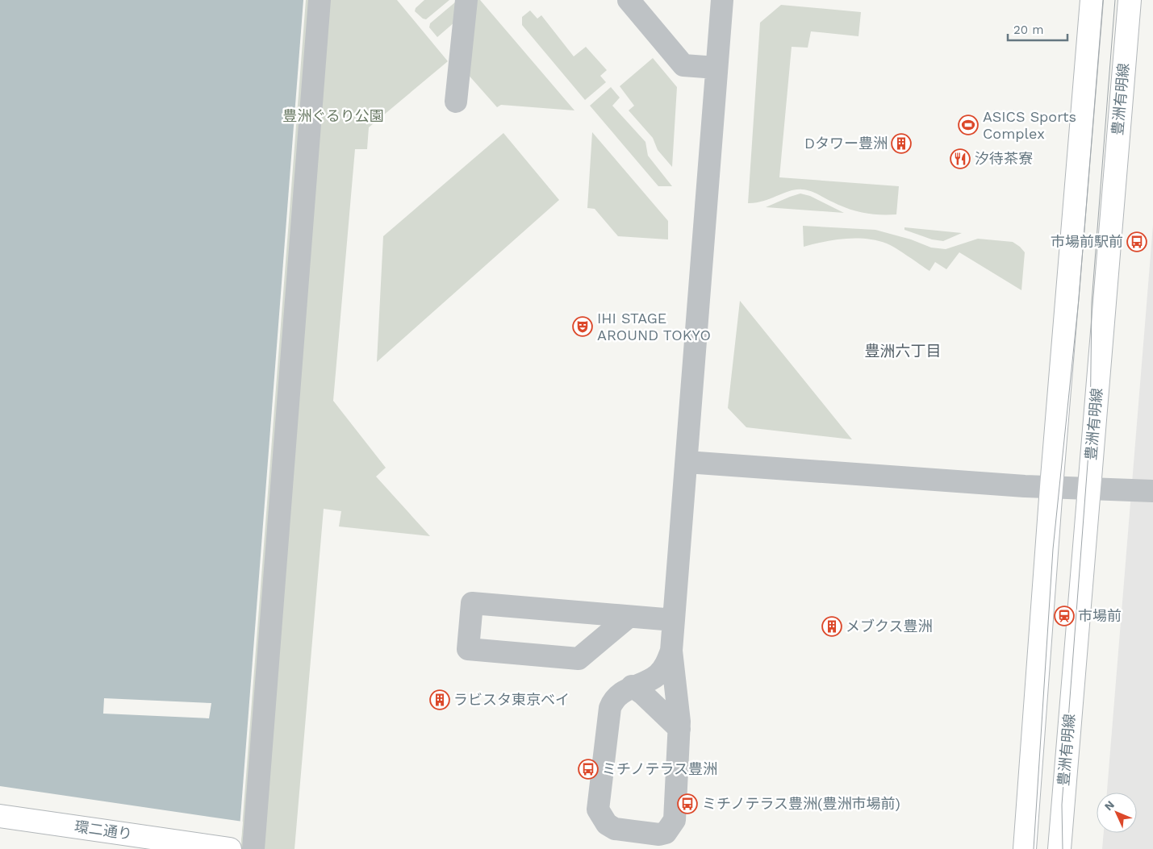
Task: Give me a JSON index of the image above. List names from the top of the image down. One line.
{"streets":{"main road":["豊洲有明線","環二通り"]},"districts":["豊洲六丁目"],"parks":["豊洲ぐるり公園"],"places":{"sports":["ASICS Sports Complex"],"building":["Dタワー豊洲","メブクス豊洲","ラビスタ東京ベイ"],"restaurant":["汐待茶寮"],"bus stop":["市場前駅前","ミチノテラス豊洲","ミチノテラス豊洲(豊洲市場前)"],"theatre":["IHI STAGE AROUND TOKYO"],"station":["市場前"]},"scale_bar":"20 m","north":"top left"}
